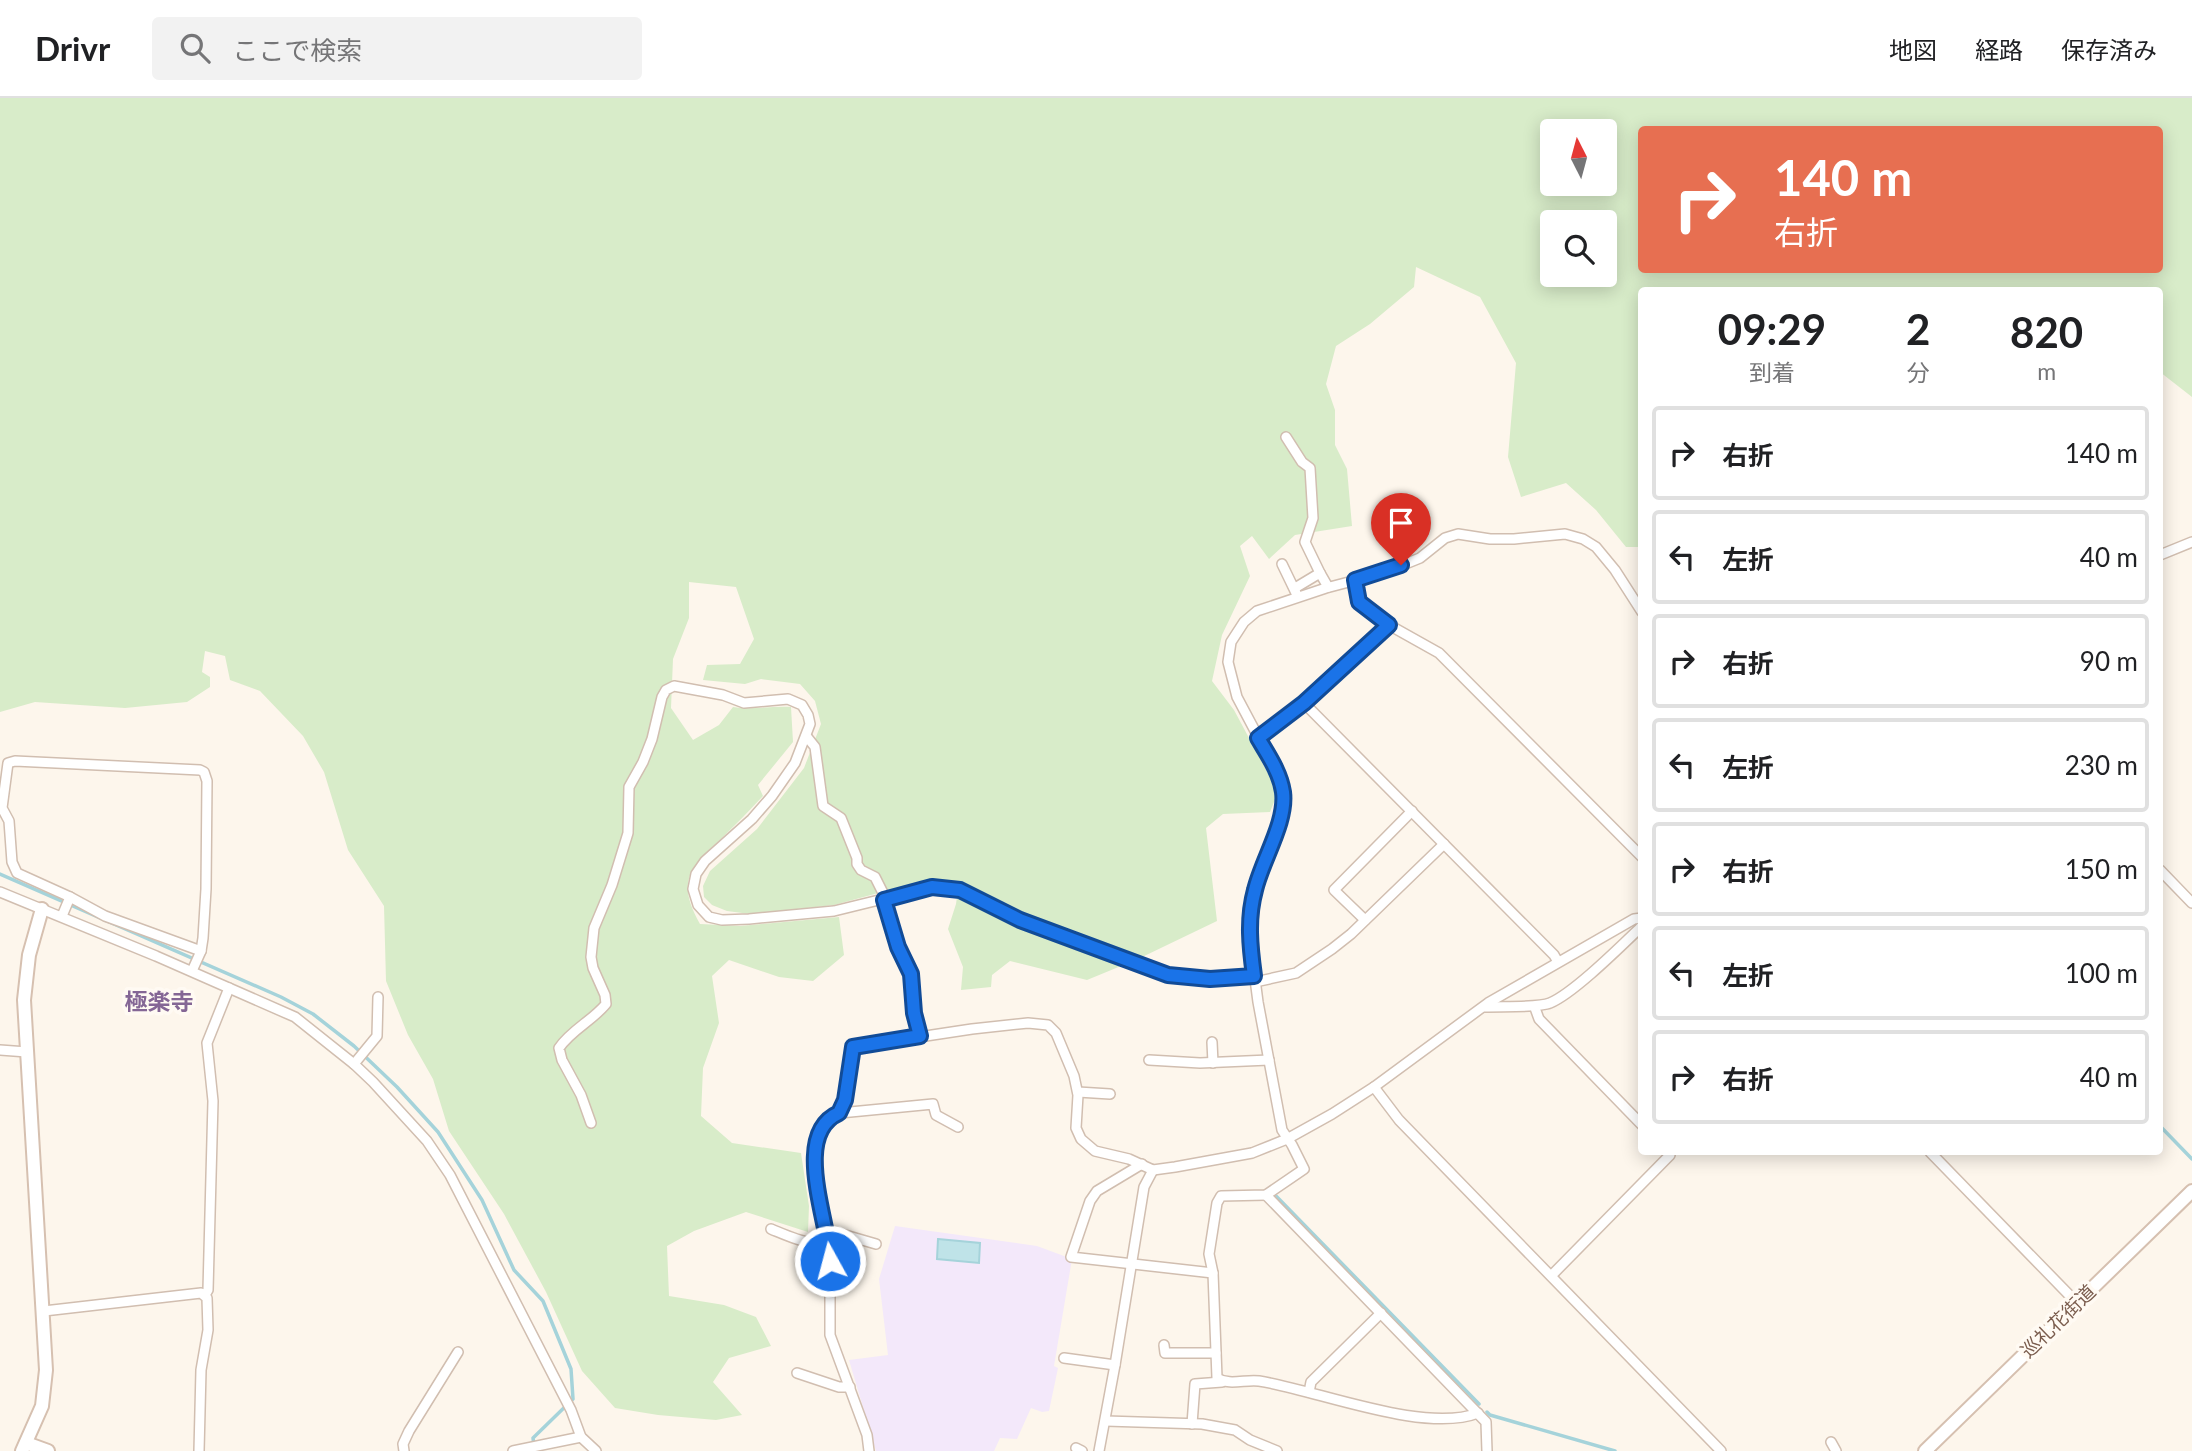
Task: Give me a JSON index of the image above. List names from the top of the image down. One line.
{"streets":{"street":["巡礼花街道"]},"districts":["極楽寺"],"north":"top","page":{"header":"Drivr","search":"ここで検索","nav":["地図","経路","保存済み"],"turn":["140 m","右折"],"eta":["09:29","到着","2","分","820","m"],"list":[{"name":"右折","value":"140 m"},{"name":"左折","value":"40 m"},{"name":"右折","value":"90 m"},{"name":"左折","value":"230 m"},{"name":"右折","value":"150 m"},{"name":"左折","value":"100 m"},{"name":"右折","value":"40 m"}]}}
